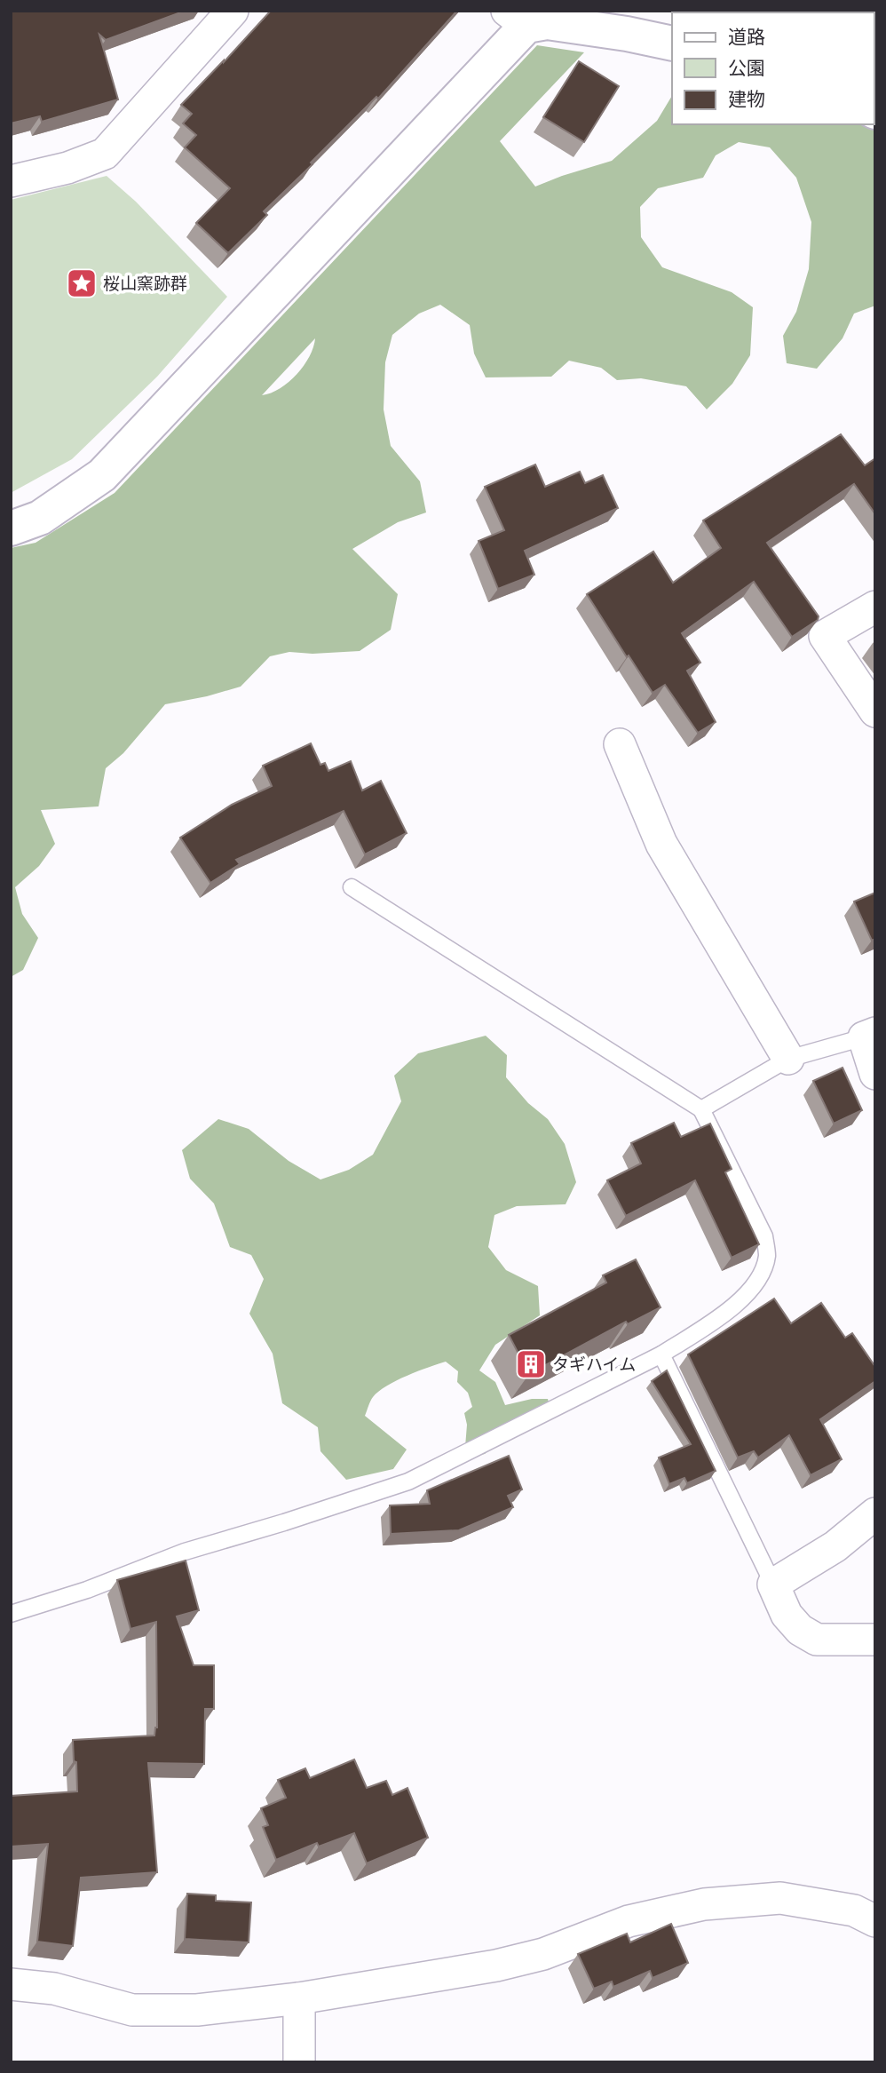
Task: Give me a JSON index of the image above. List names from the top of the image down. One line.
{"places":{"place":["桜山窯跡群"],"building":["タギハイム"]},"legend":["道路","公園","建物"]}
